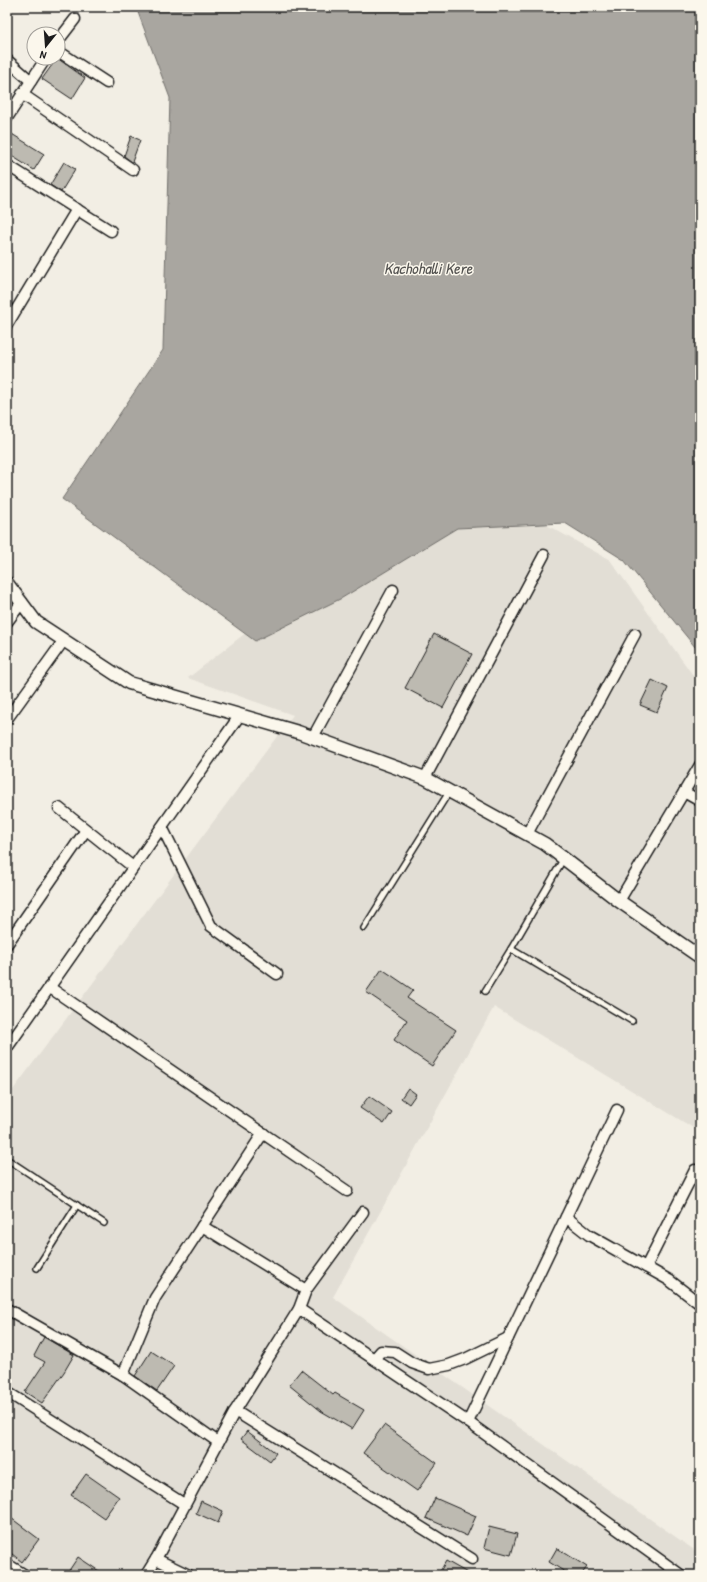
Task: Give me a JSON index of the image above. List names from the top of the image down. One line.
{"water":["Kachohalli Kere"],"north":"bottom"}
